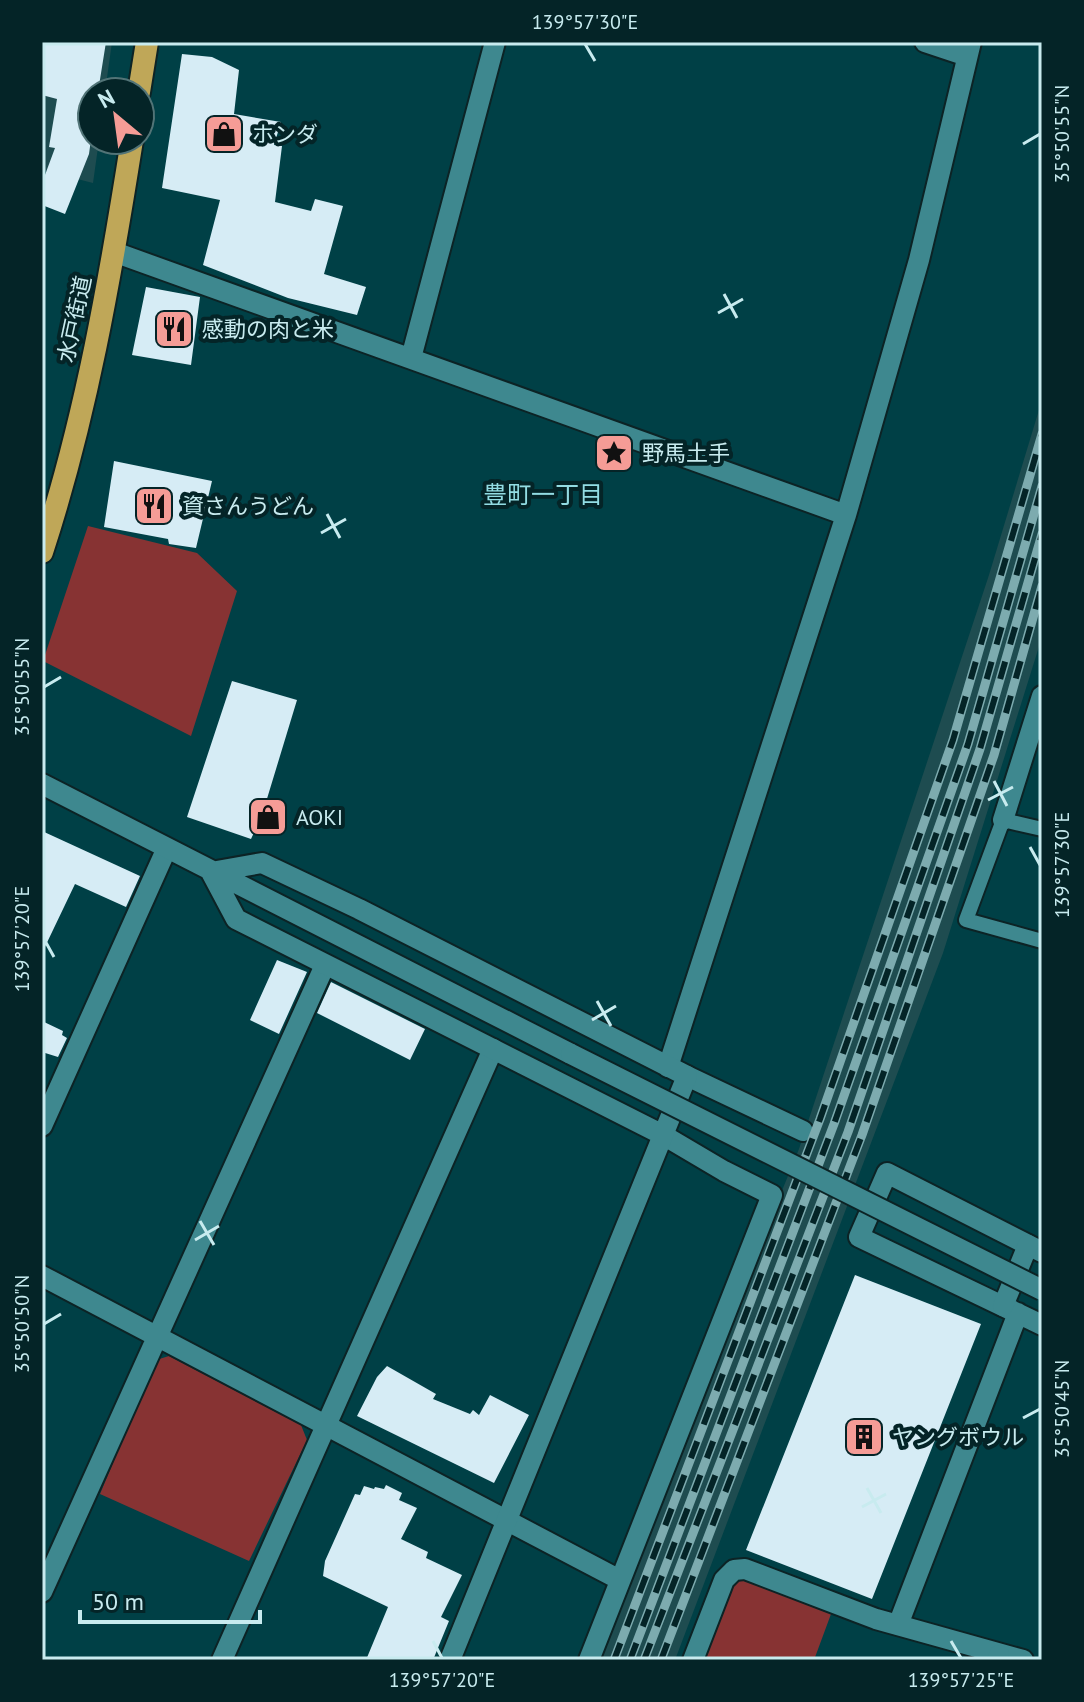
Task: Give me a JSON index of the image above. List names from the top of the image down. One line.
{"streets":{"highway":["水戸街道"]},"districts":["豊町一丁目"],"places":{"shop":["ホンダ","AOKI"],"restaurant":["感動の肉と米","資さんうどん"],"place":["野馬土手"],"building":["ヤングボウル"]},"scale_bar":"50 m","north":"top left","coordinates":["139°57'30\"E","35°50'55\"N","139°57'20\"E","35°50'50\"N","35°50'45\"N","139°57'25\"E"]}
